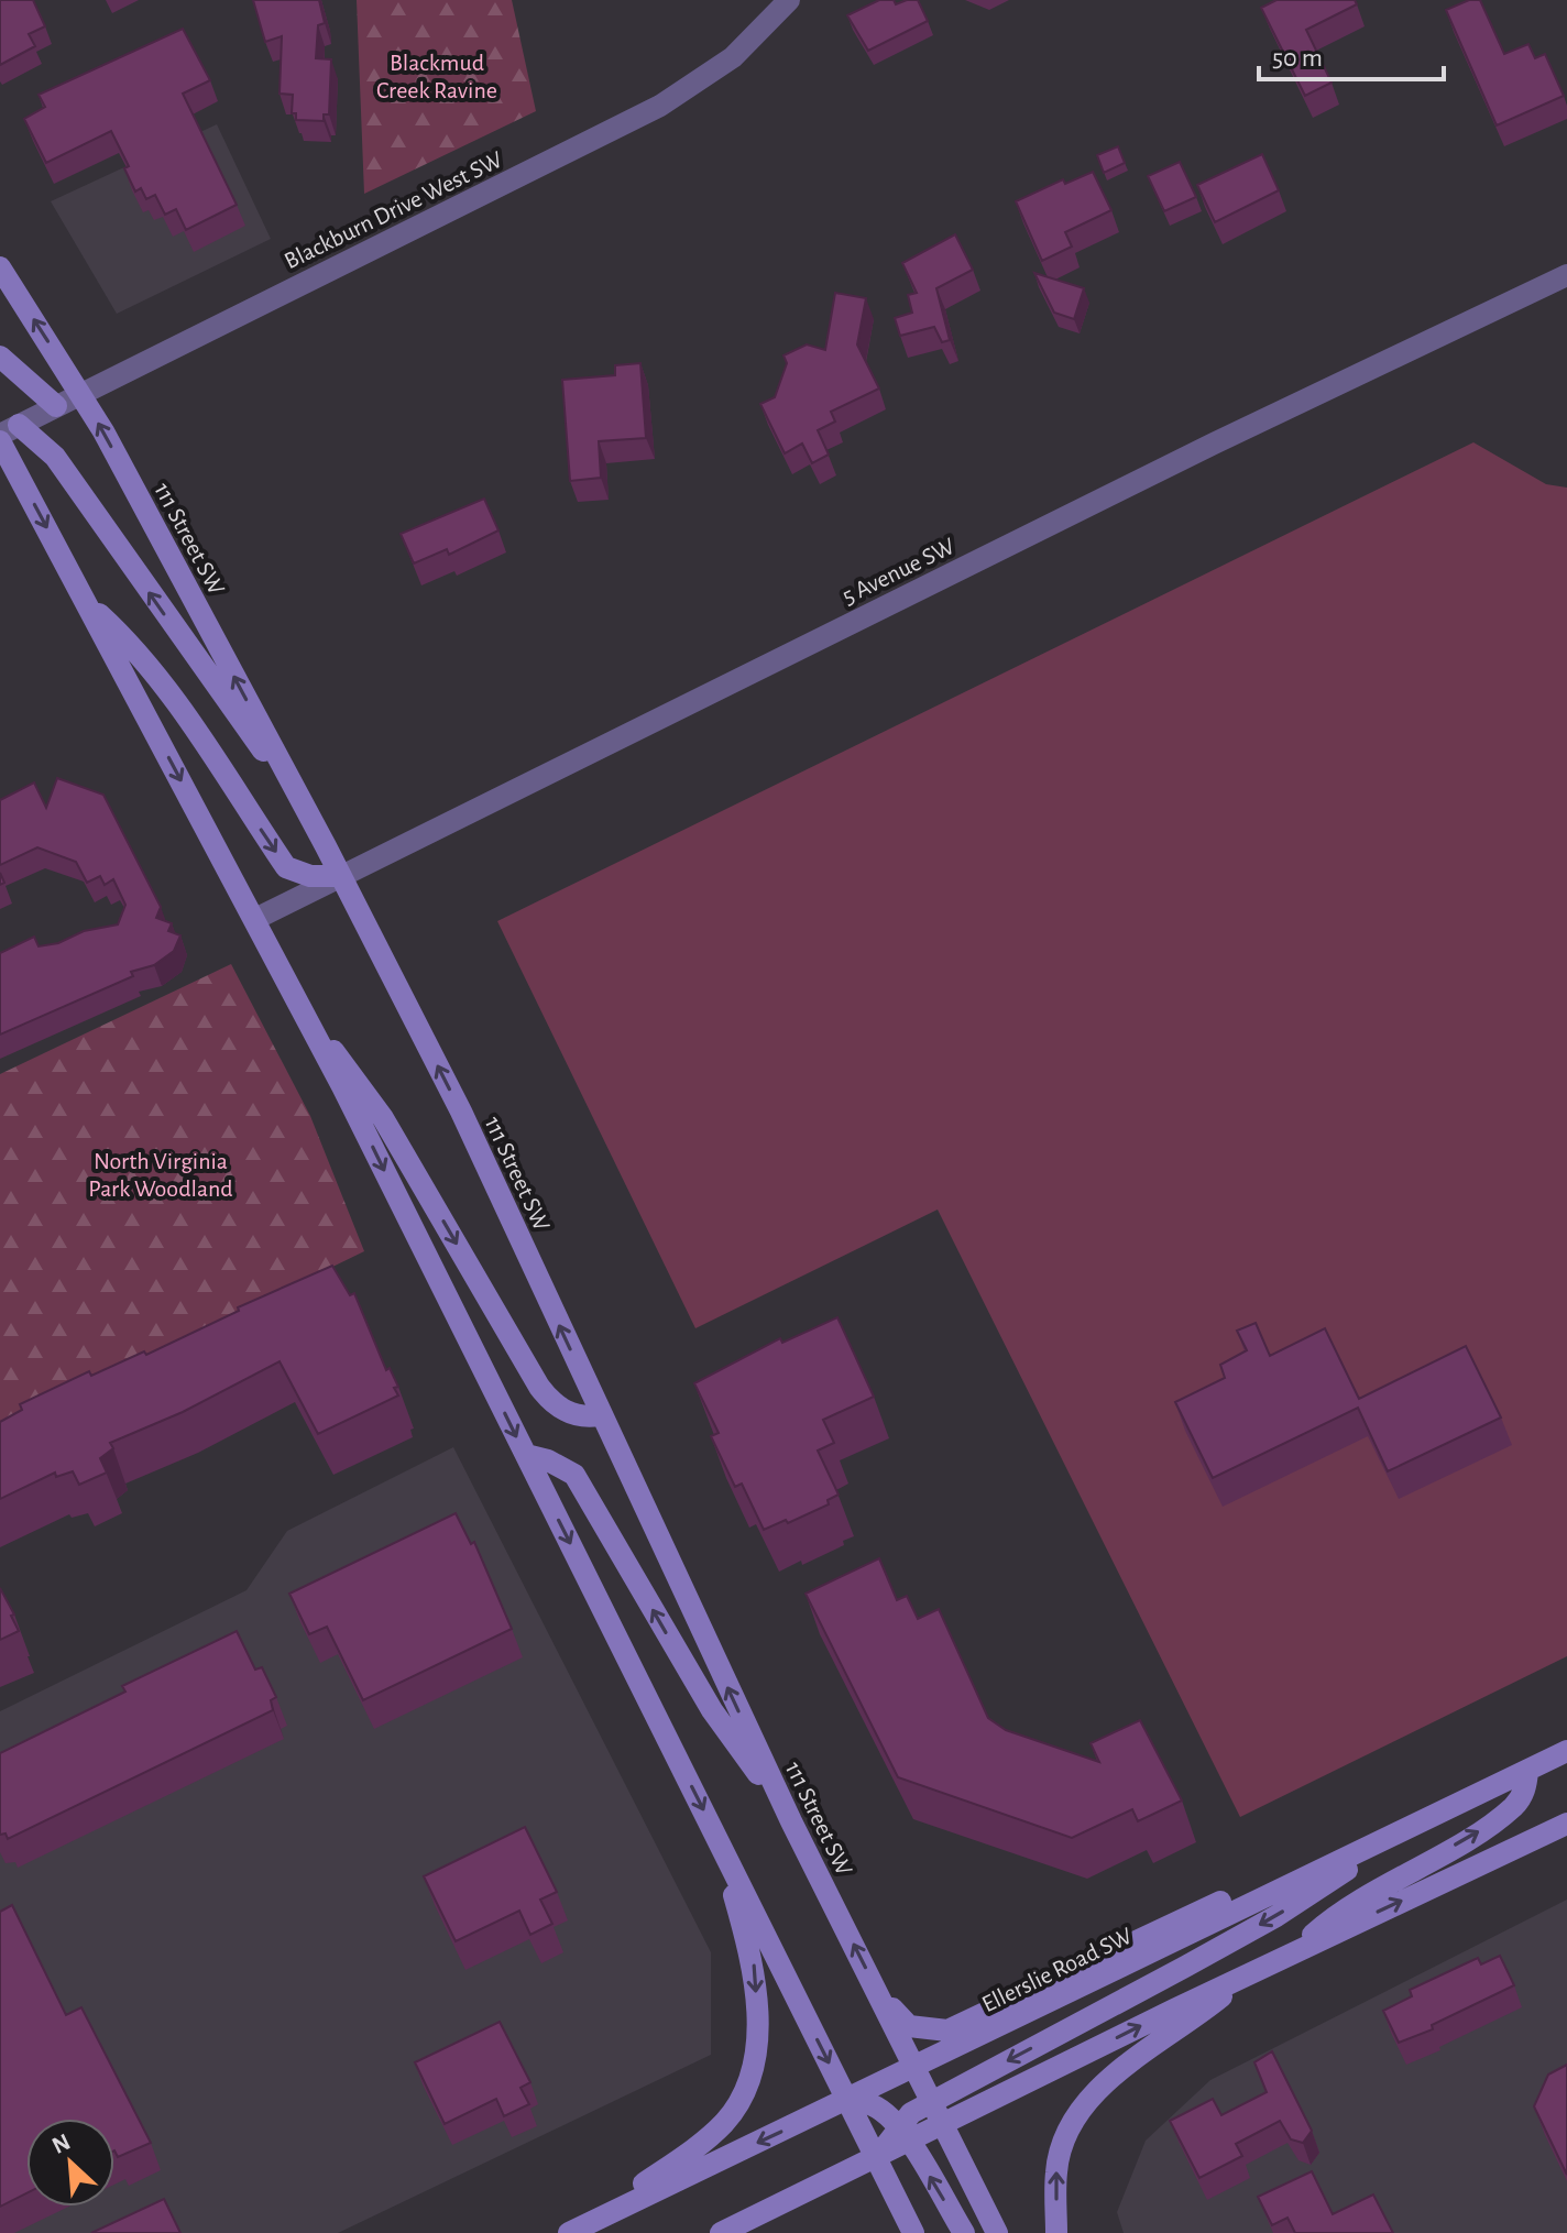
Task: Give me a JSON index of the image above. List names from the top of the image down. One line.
{"streets":{"main road":["111 Street SW","Ellerslie Road SW"],"street":["Blackburn Drive West SW","5 Avenue SW"]},"crossings":[["Blackburn Drive West SW","111 Street SW"],["111 Street SW","5 Avenue SW"],["111 Street SW","Ellerslie Road SW"]],"parks":["Blackmud Creek Ravine","North Virginia Park Woodland"],"scale_bar":"50 m","north":"top left"}
